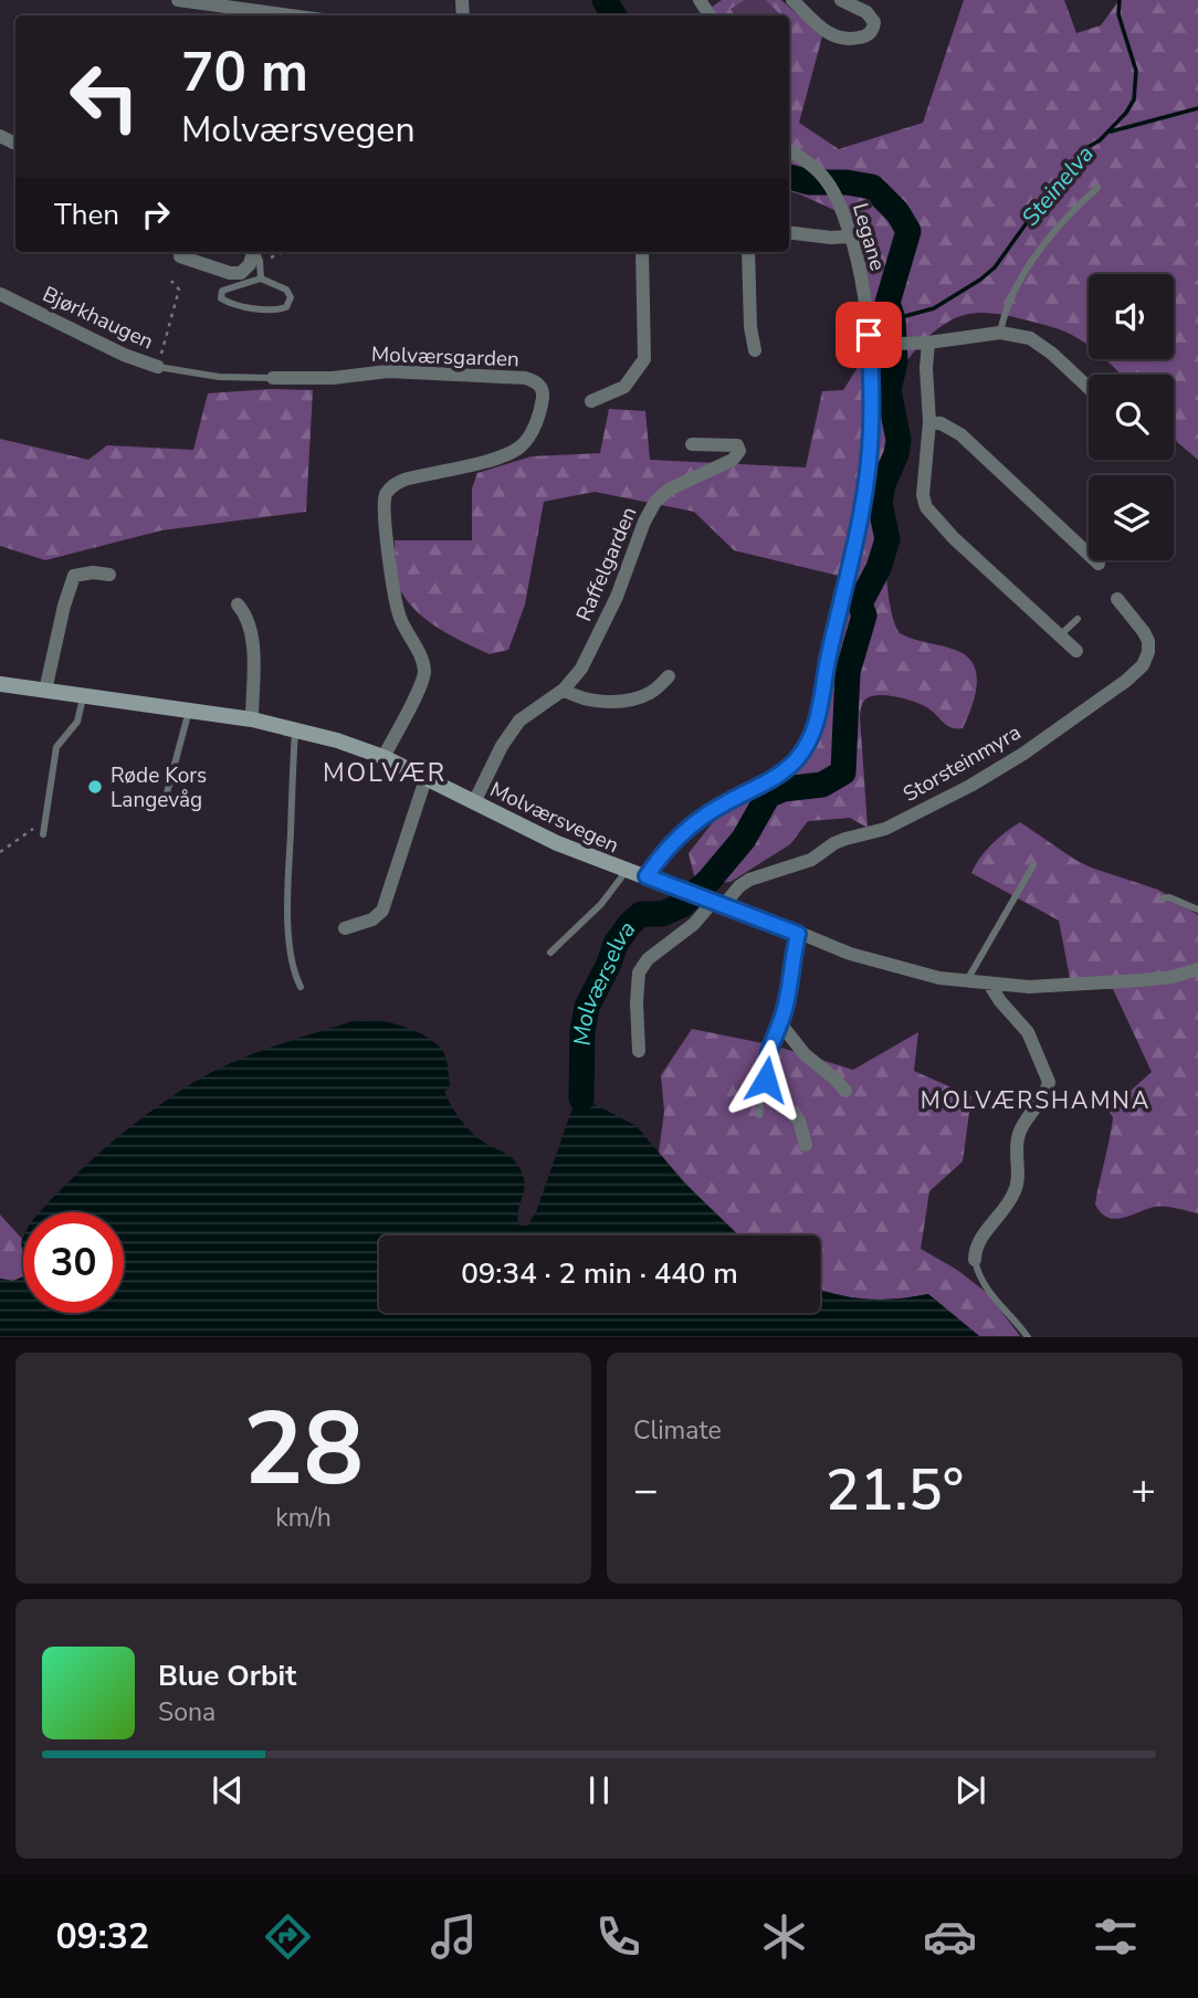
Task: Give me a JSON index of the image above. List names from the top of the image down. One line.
{"streets":{"street":["Legane","Bjørkhaugen","Molværsgarden","Raffelgarden","Storsteinmyra","Molværsvegen"]},"crossings":[["Legane","Molværsvegen"],["Bjørkhaugen","Molværsgarden"],["Molværsgarden","Molværsvegen"],["Raffelgarden","Molværsvegen"],["Storsteinmyra","Molværsvegen"]],"districts":["MOLVÆR","MOLVÆRSHAMNA"],"water":["Steinelva","Molværselva"],"places":["Røde Kors Langevåg"],"page":{"turn":["70 m","Molværsvegen"],"then":"Then","limit":"30","trip":"09:34 · 2 min · 440 m","tile":[["28","km/h"],"Climate"],"heat":["−","21.5°","+"],"song":["Blue Orbit","Sona"],"tabs":"09:32"}}
